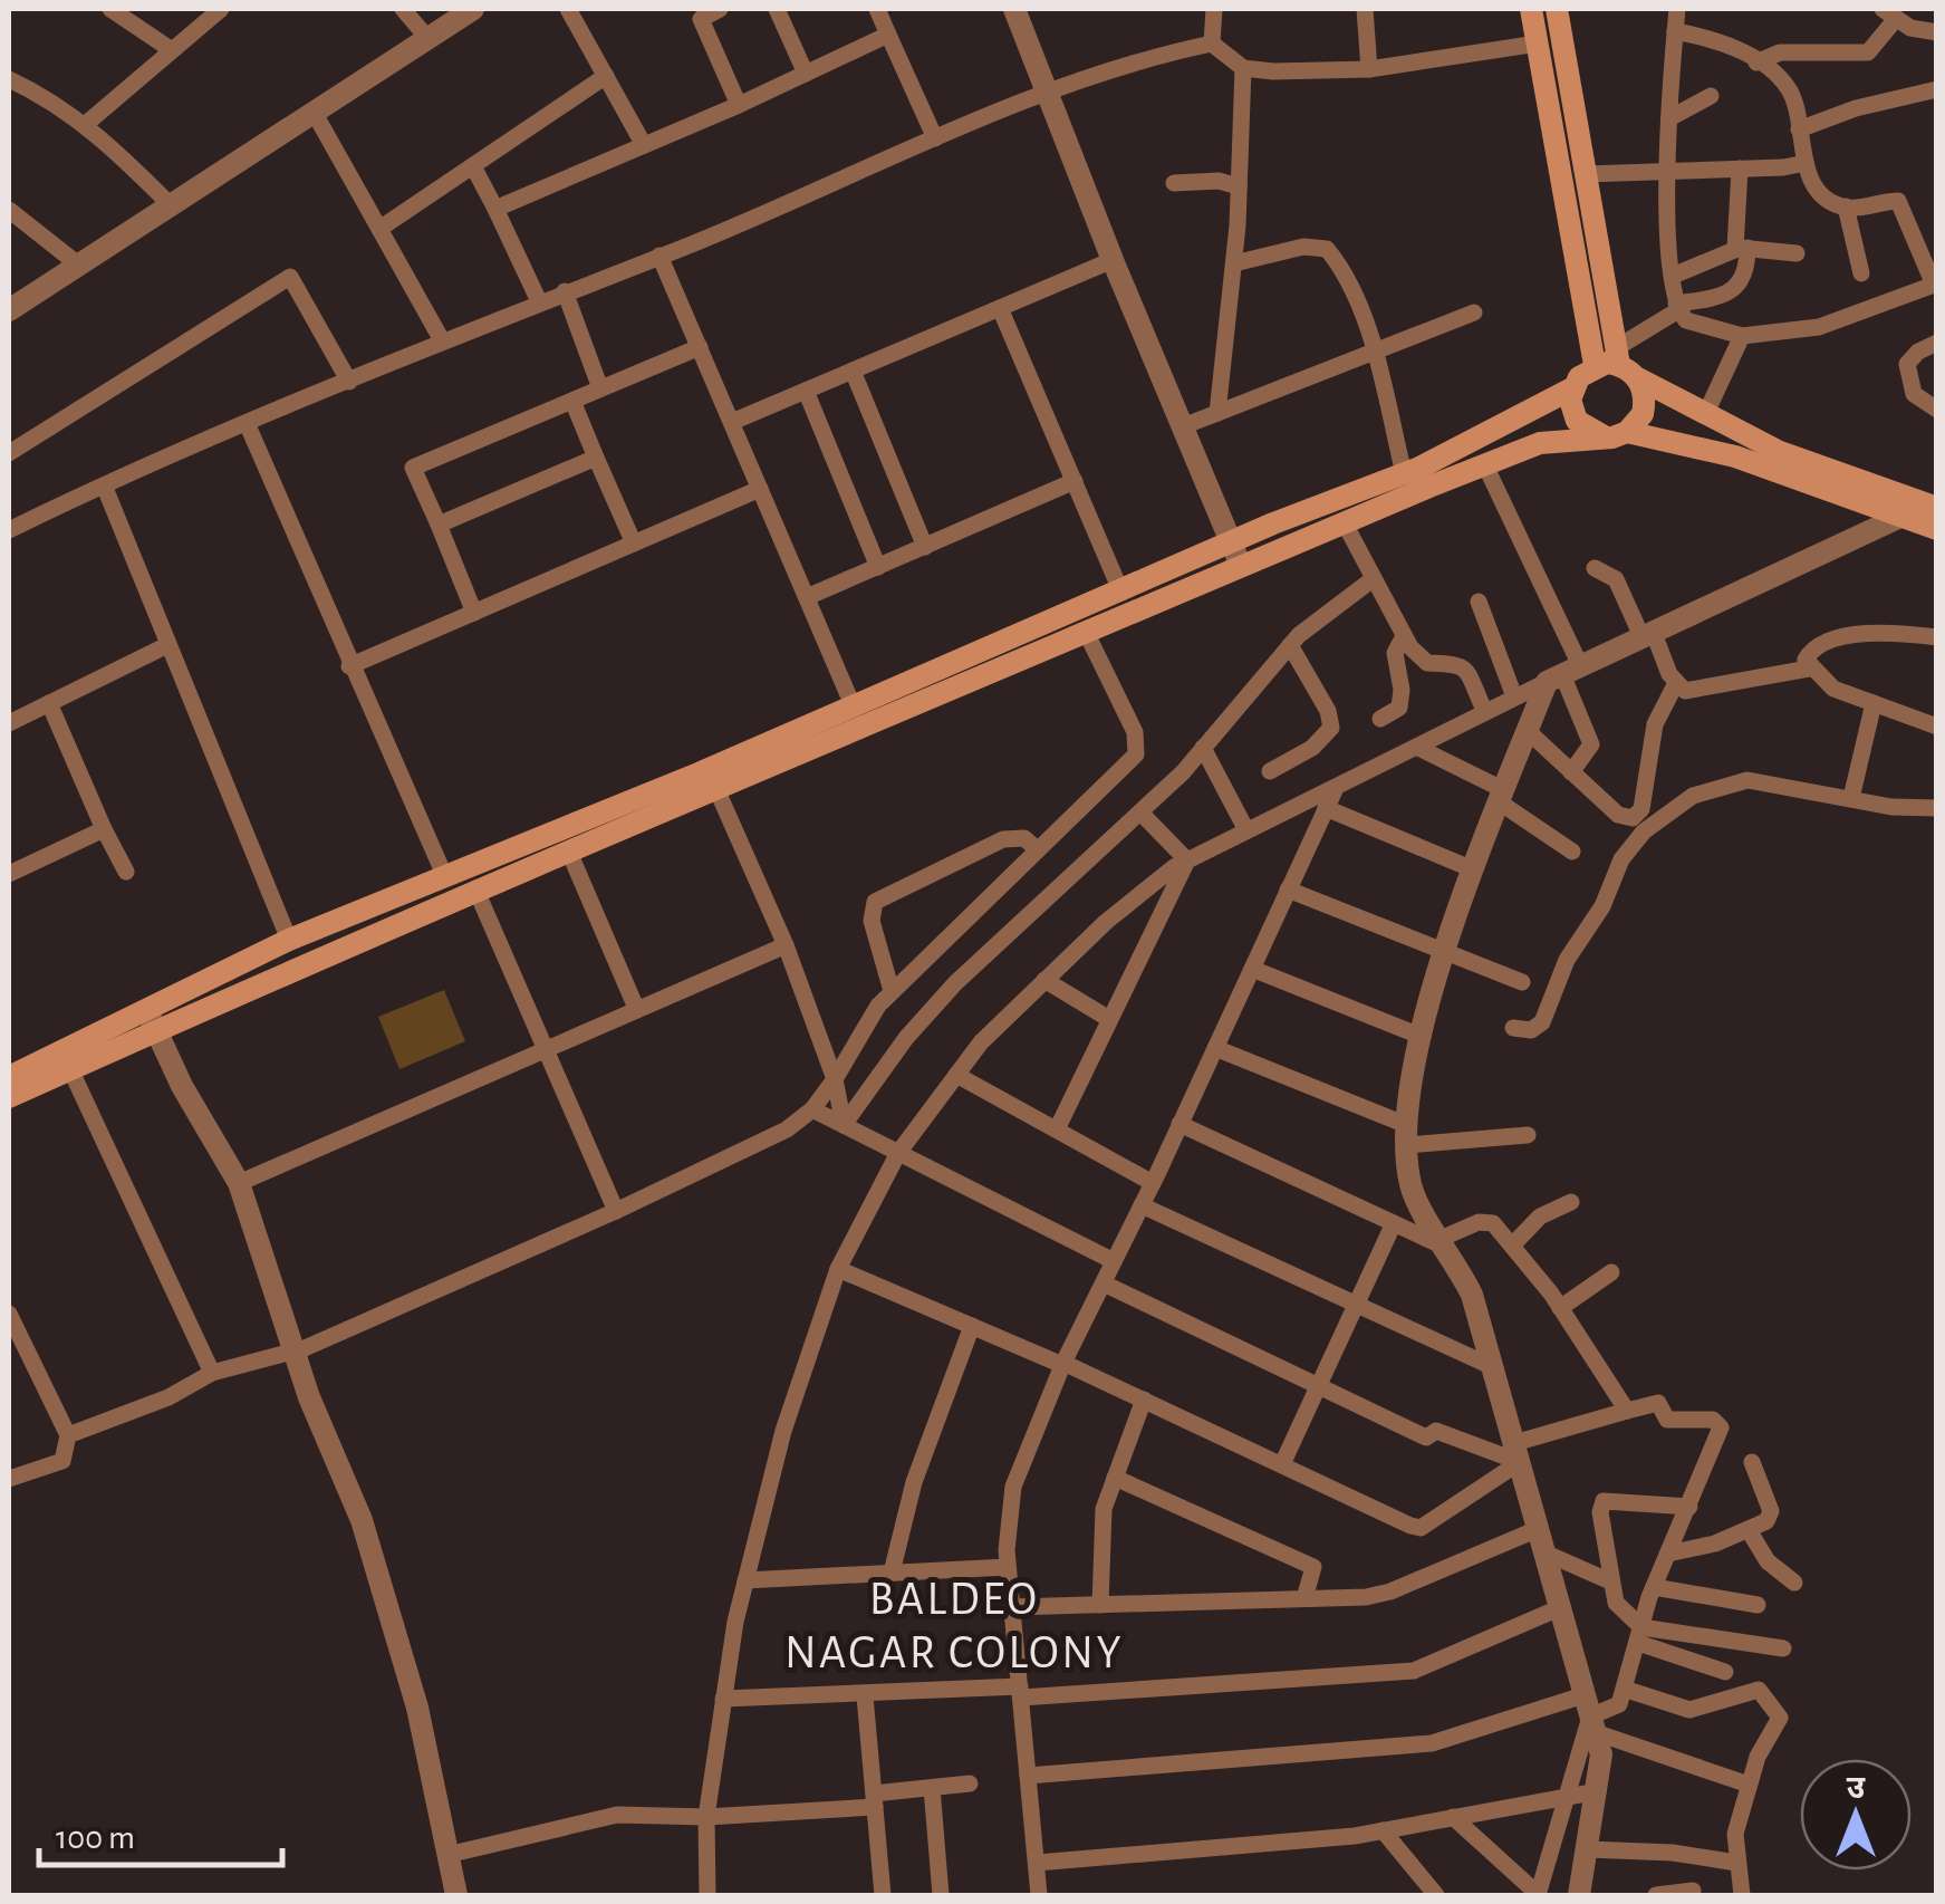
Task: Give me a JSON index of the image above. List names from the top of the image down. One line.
{"districts":["BALDEO NAGAR COLONY"],"scale_bar":"100 m","north":"top"}
